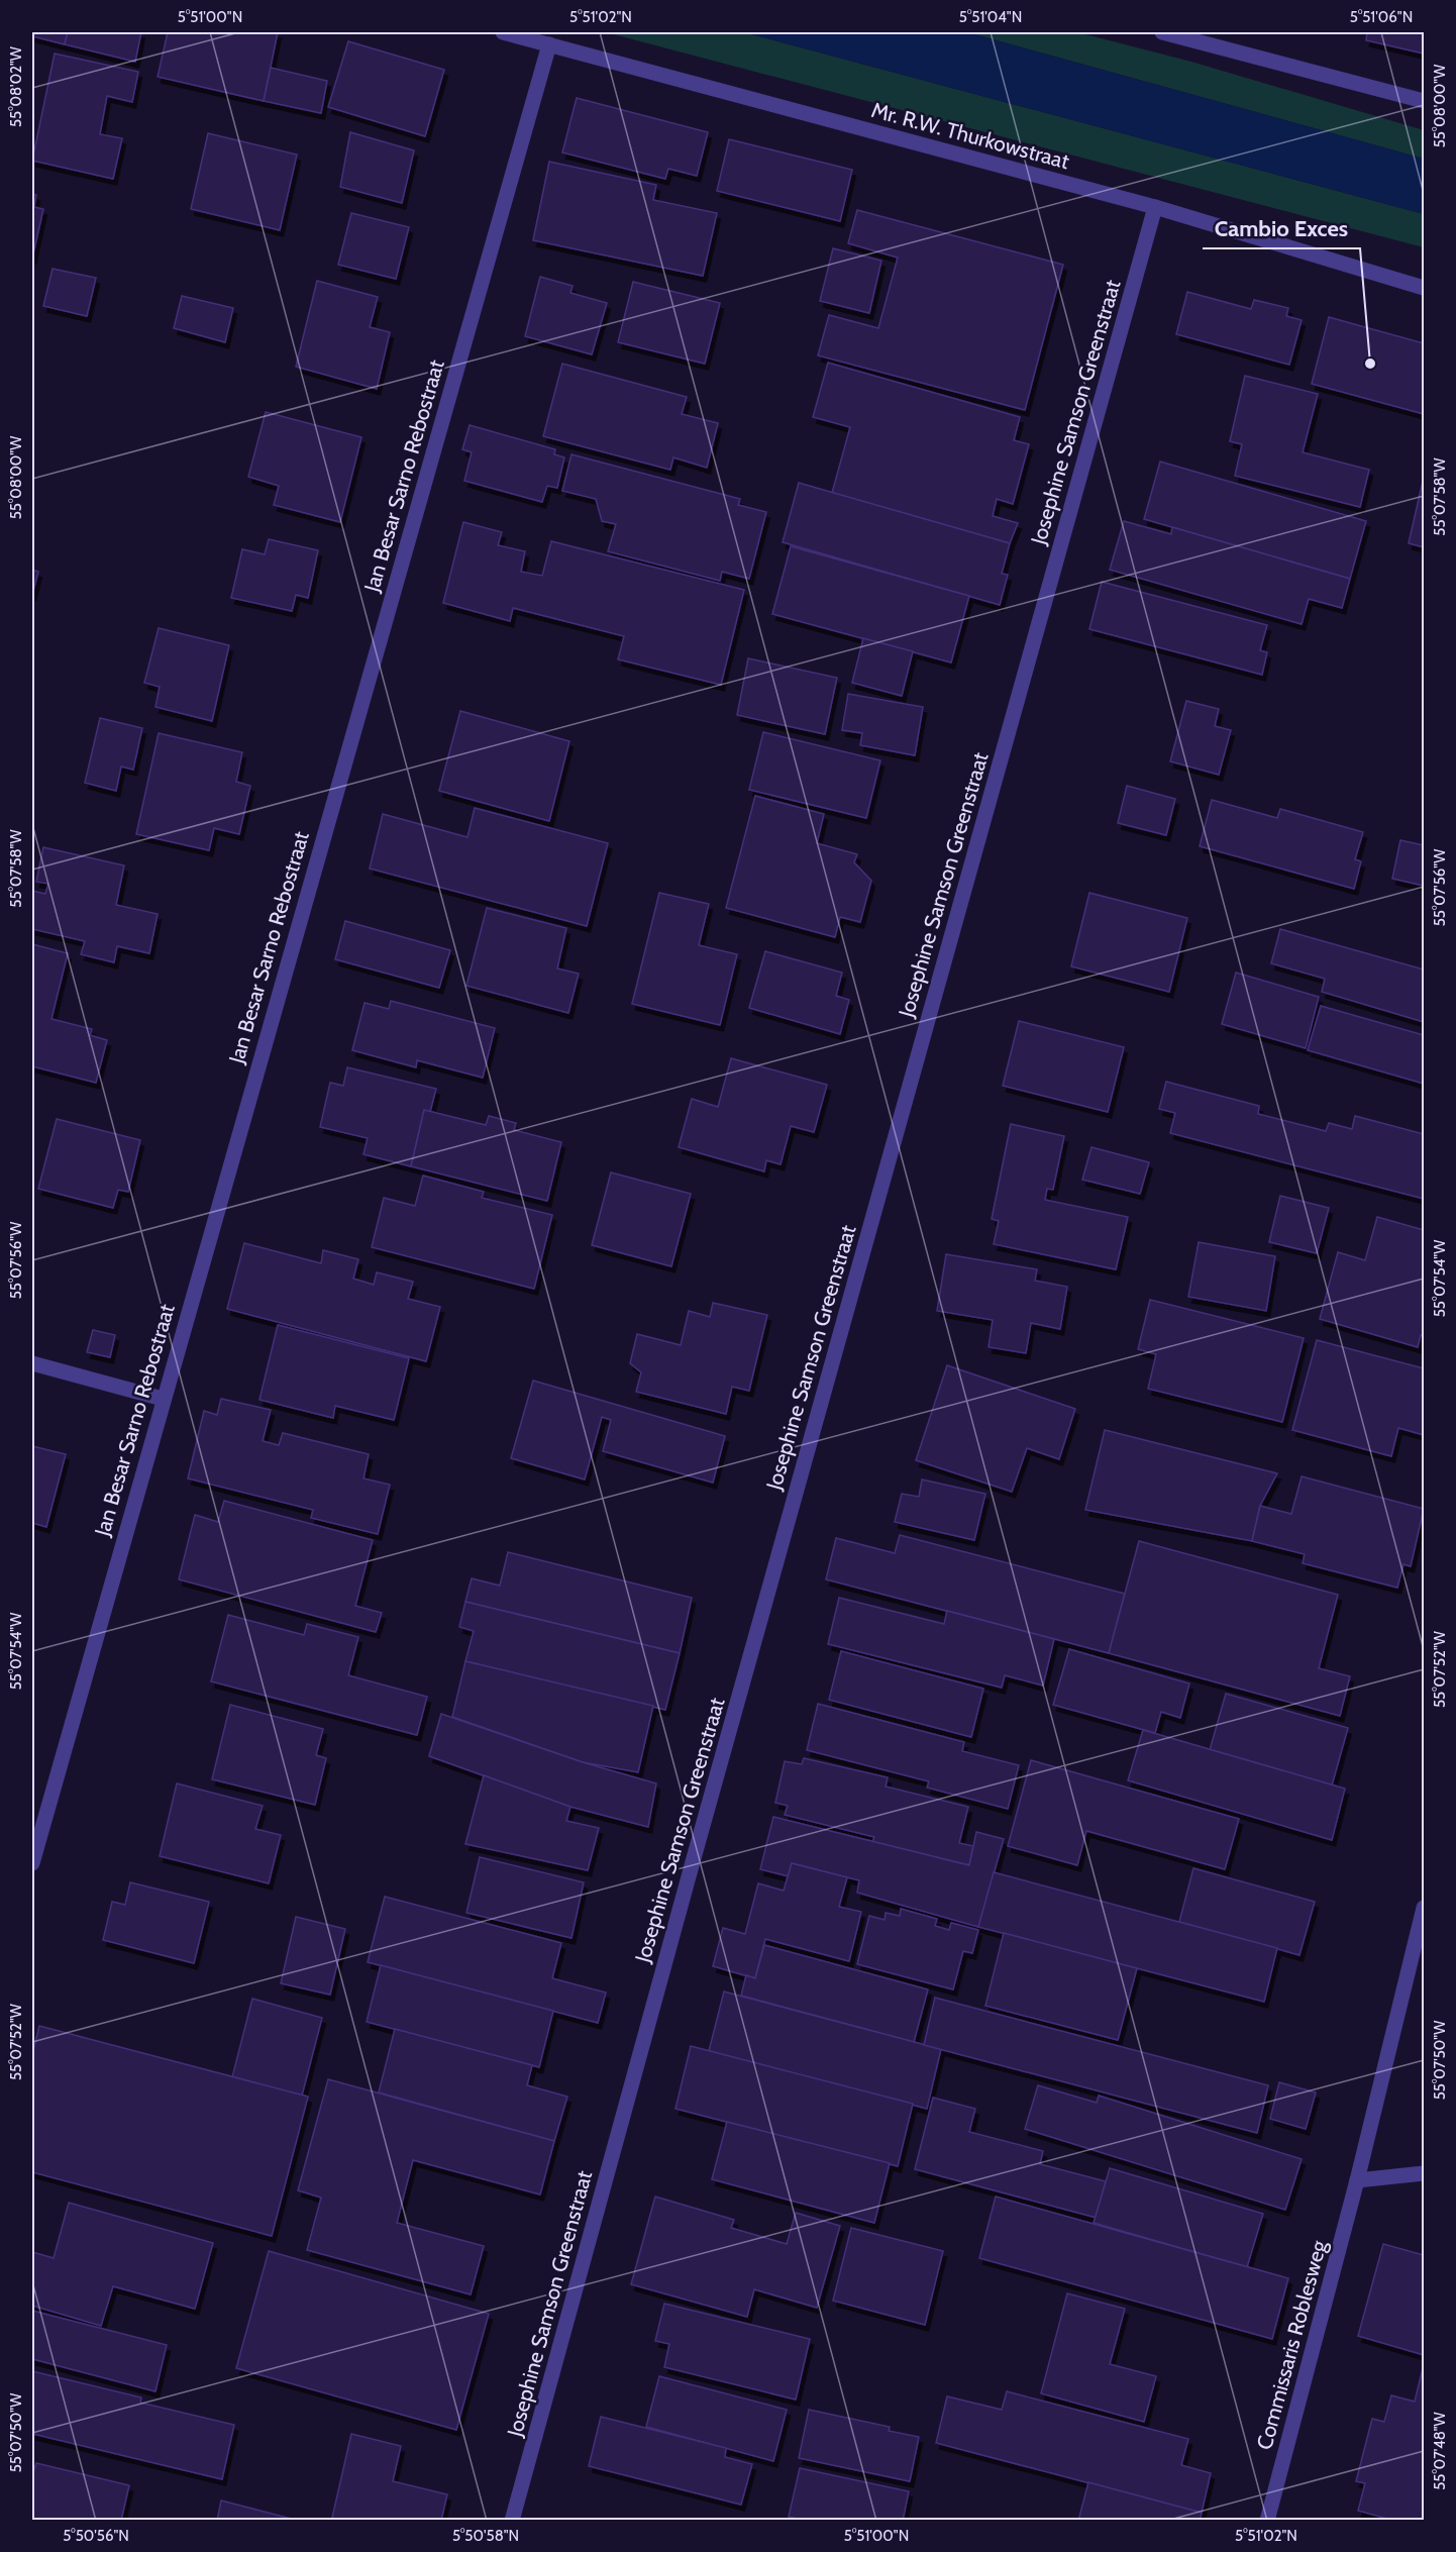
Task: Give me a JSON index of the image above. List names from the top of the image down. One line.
{"streets":{"street":["Mr. R.W. Thurkowstraat","Josephine Samson Greenstraat","Jan Besar Sarno Rebostraat","Commissaris Roblesweg"]},"crossings":[["Mr. R.W. Thurkowstraat","Josephine Samson Greenstraat"],["Mr. R.W. Thurkowstraat","Jan Besar Sarno Rebostraat"]],"places":["Cambio Exces"],"coordinates":["5°51'00\"N","5°51'02\"N","5°51'04\"N","5°51'06\"N","55°08'02\"W","55°08'00\"W","55°07'58\"W","55°07'56\"W","55°07'54\"W","55°07'52\"W","55°07'50\"W","55°07'48\"W","5°50'56\"N","5°50'58\"N"]}
